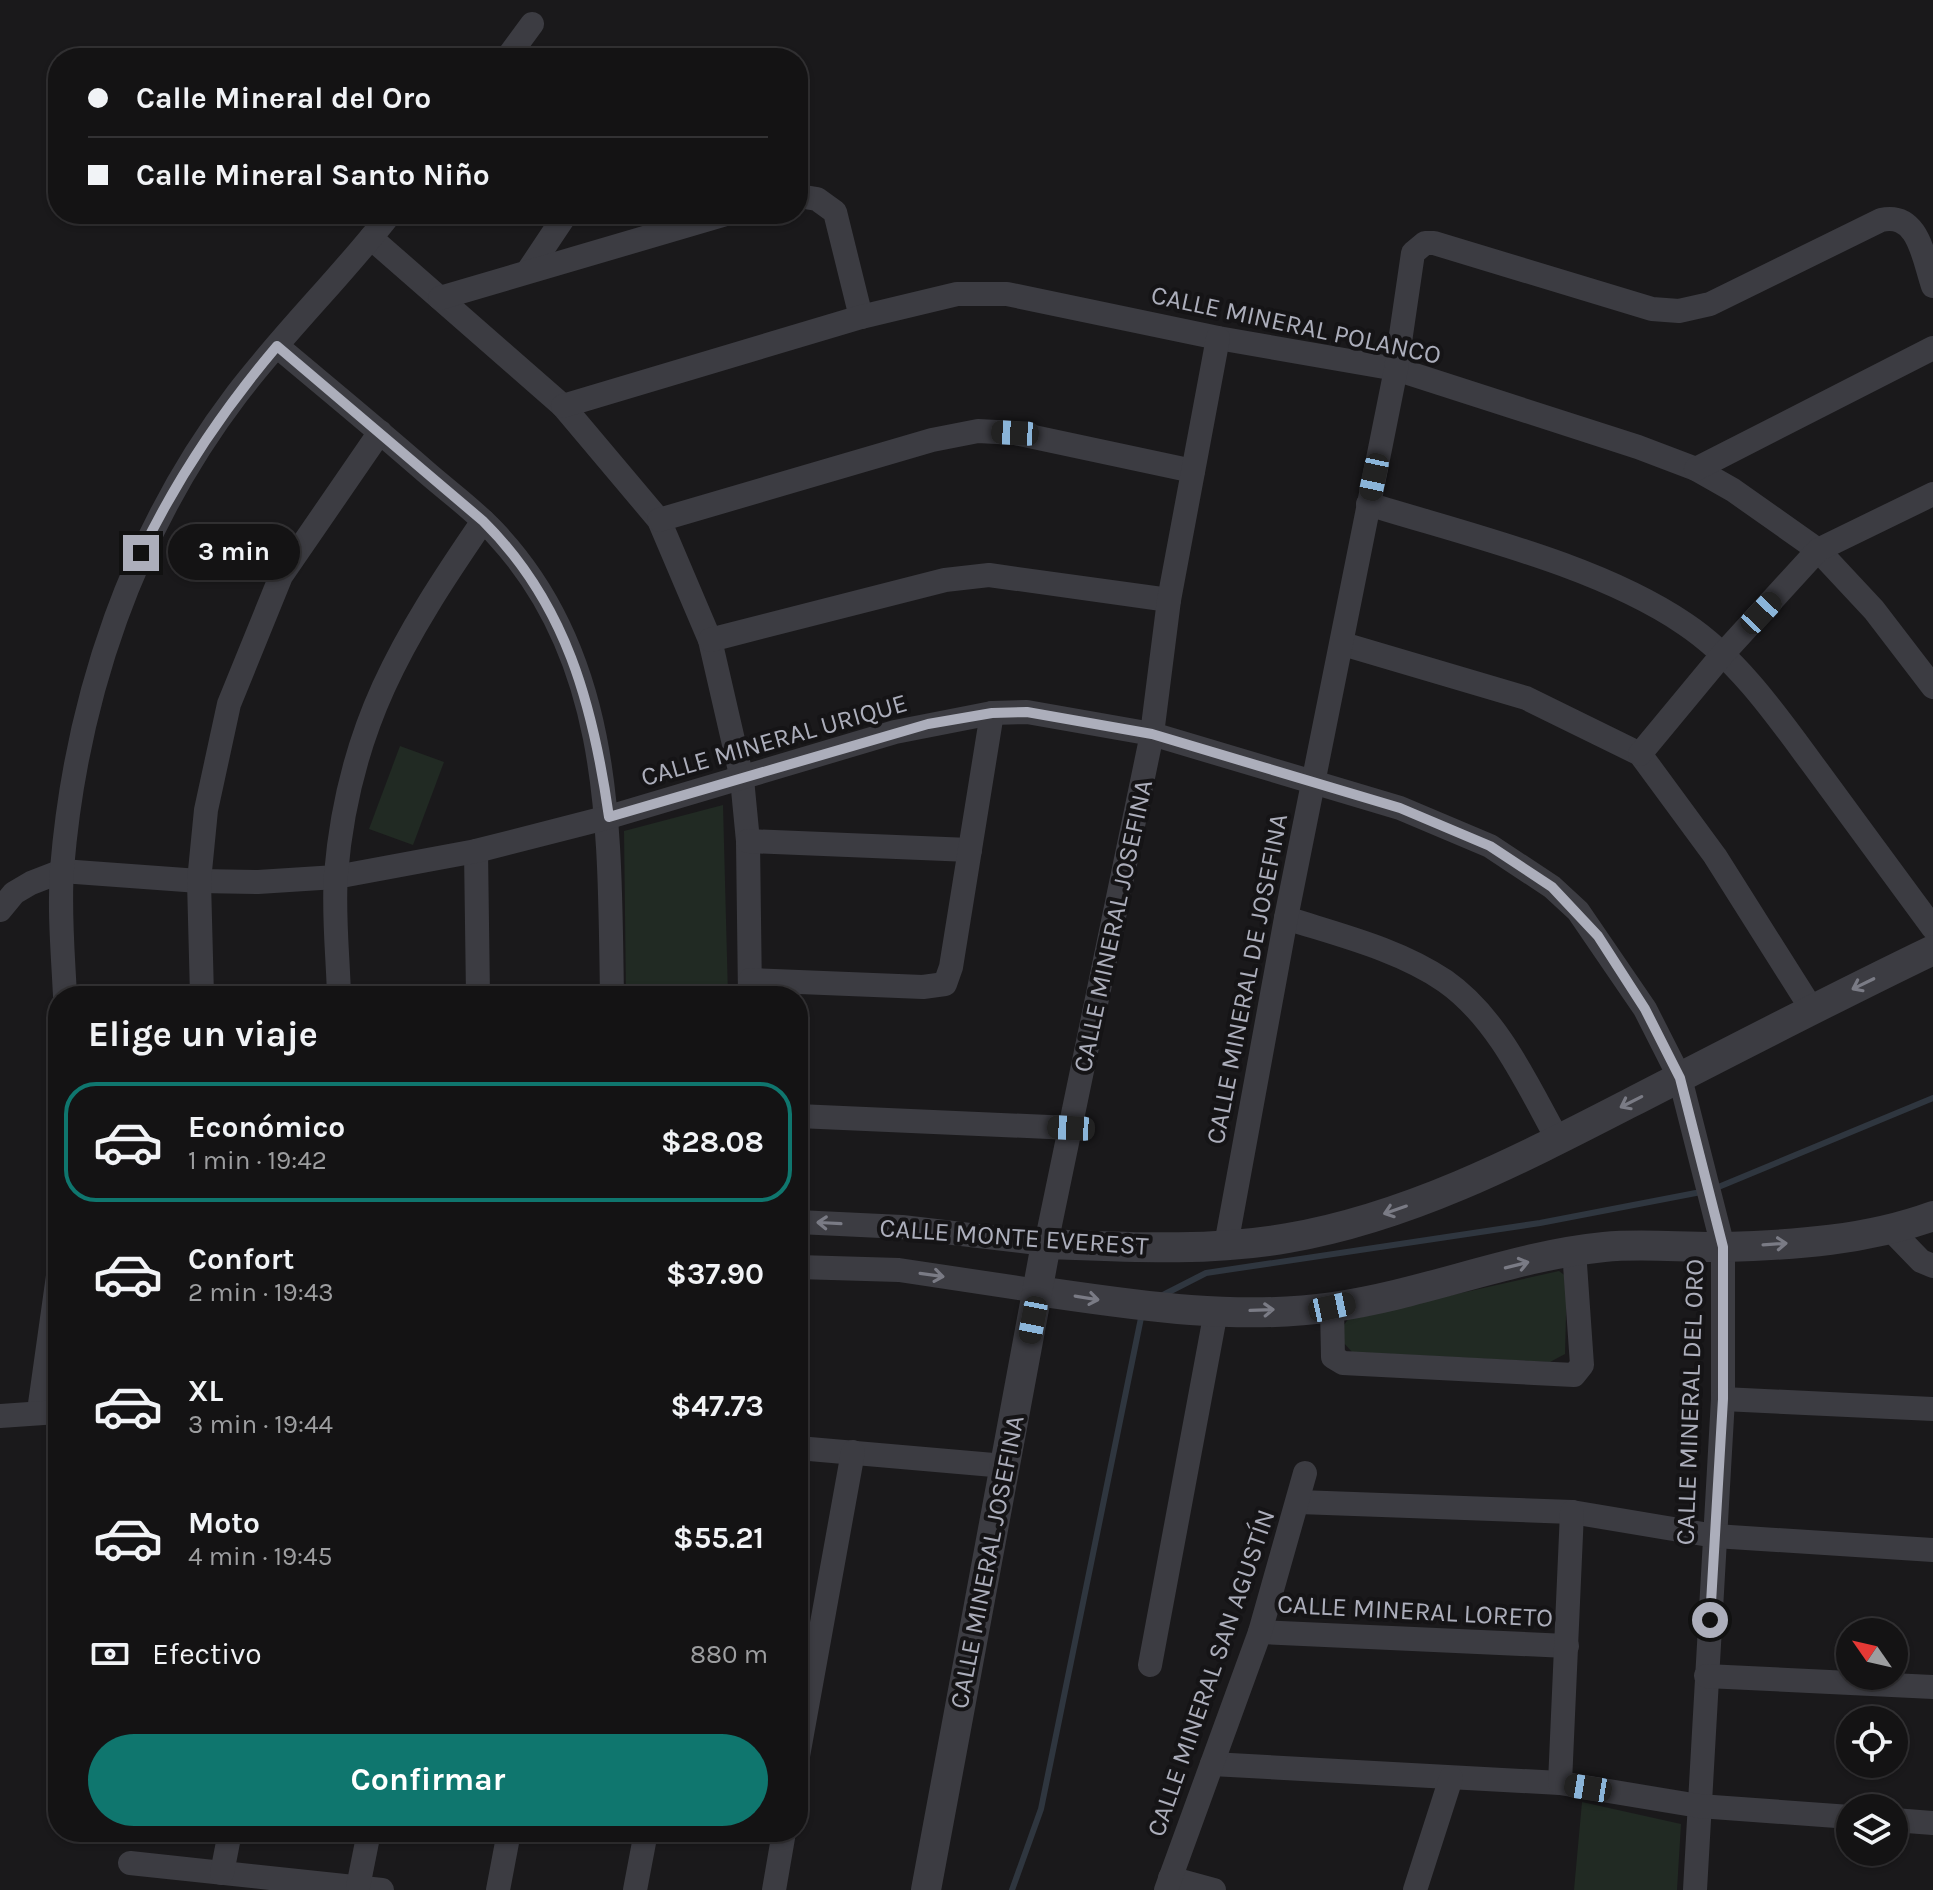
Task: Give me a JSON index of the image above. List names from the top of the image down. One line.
{"streets":{"street":["CALLE MINERAL POLANCO","CALLE MINERAL URIQUE","CALLE MINERAL JOSEFINA","CALLE MINERAL DE JOSEFINA","CALLE MONTE EVEREST","CALLE MINERAL DEL ORO","CALLE MINERAL LORETO","CALLE MINERAL SAN AGUSTÍN"]},"crossings":[["CALLE MINERAL POLANCO","CALLE MINERAL JOSEFINA"],["CALLE MINERAL POLANCO","CALLE MINERAL DE JOSEFINA"],["CALLE MINERAL URIQUE","CALLE MINERAL JOSEFINA"],["CALLE MINERAL URIQUE","CALLE MINERAL DE JOSEFINA"],["CALLE MINERAL URIQUE","CALLE MINERAL DEL ORO"],["CALLE MINERAL JOSEFINA","CALLE MONTE EVEREST"],["CALLE MINERAL DE JOSEFINA","CALLE MONTE EVEREST"],["CALLE MINERAL DE JOSEFINA","CALLE MINERAL DEL ORO"],["CALLE MONTE EVEREST","CALLE MINERAL DEL ORO"],["CALLE MINERAL LORETO","CALLE MINERAL SAN AGUSTÍN"]],"north":"top left","page":{"banner":["Calle Mineral del Oro","Calle Mineral Santo Niño"],"bubble":"3 min","heading":"Elige un viaje","list":[{"name":"Económico","note":"1 min · 19:42","value":"$28.08"},{"name":"Confort","note":"2 min · 19:43","value":"$37.90"},{"name":"XL","note":"3 min · 19:44","value":"$47.73"},{"name":"Moto","note":"4 min · 19:45","value":"$55.21"}],"pay":["Efectivo","880 m"],"buttons":"Confirmar"}}
